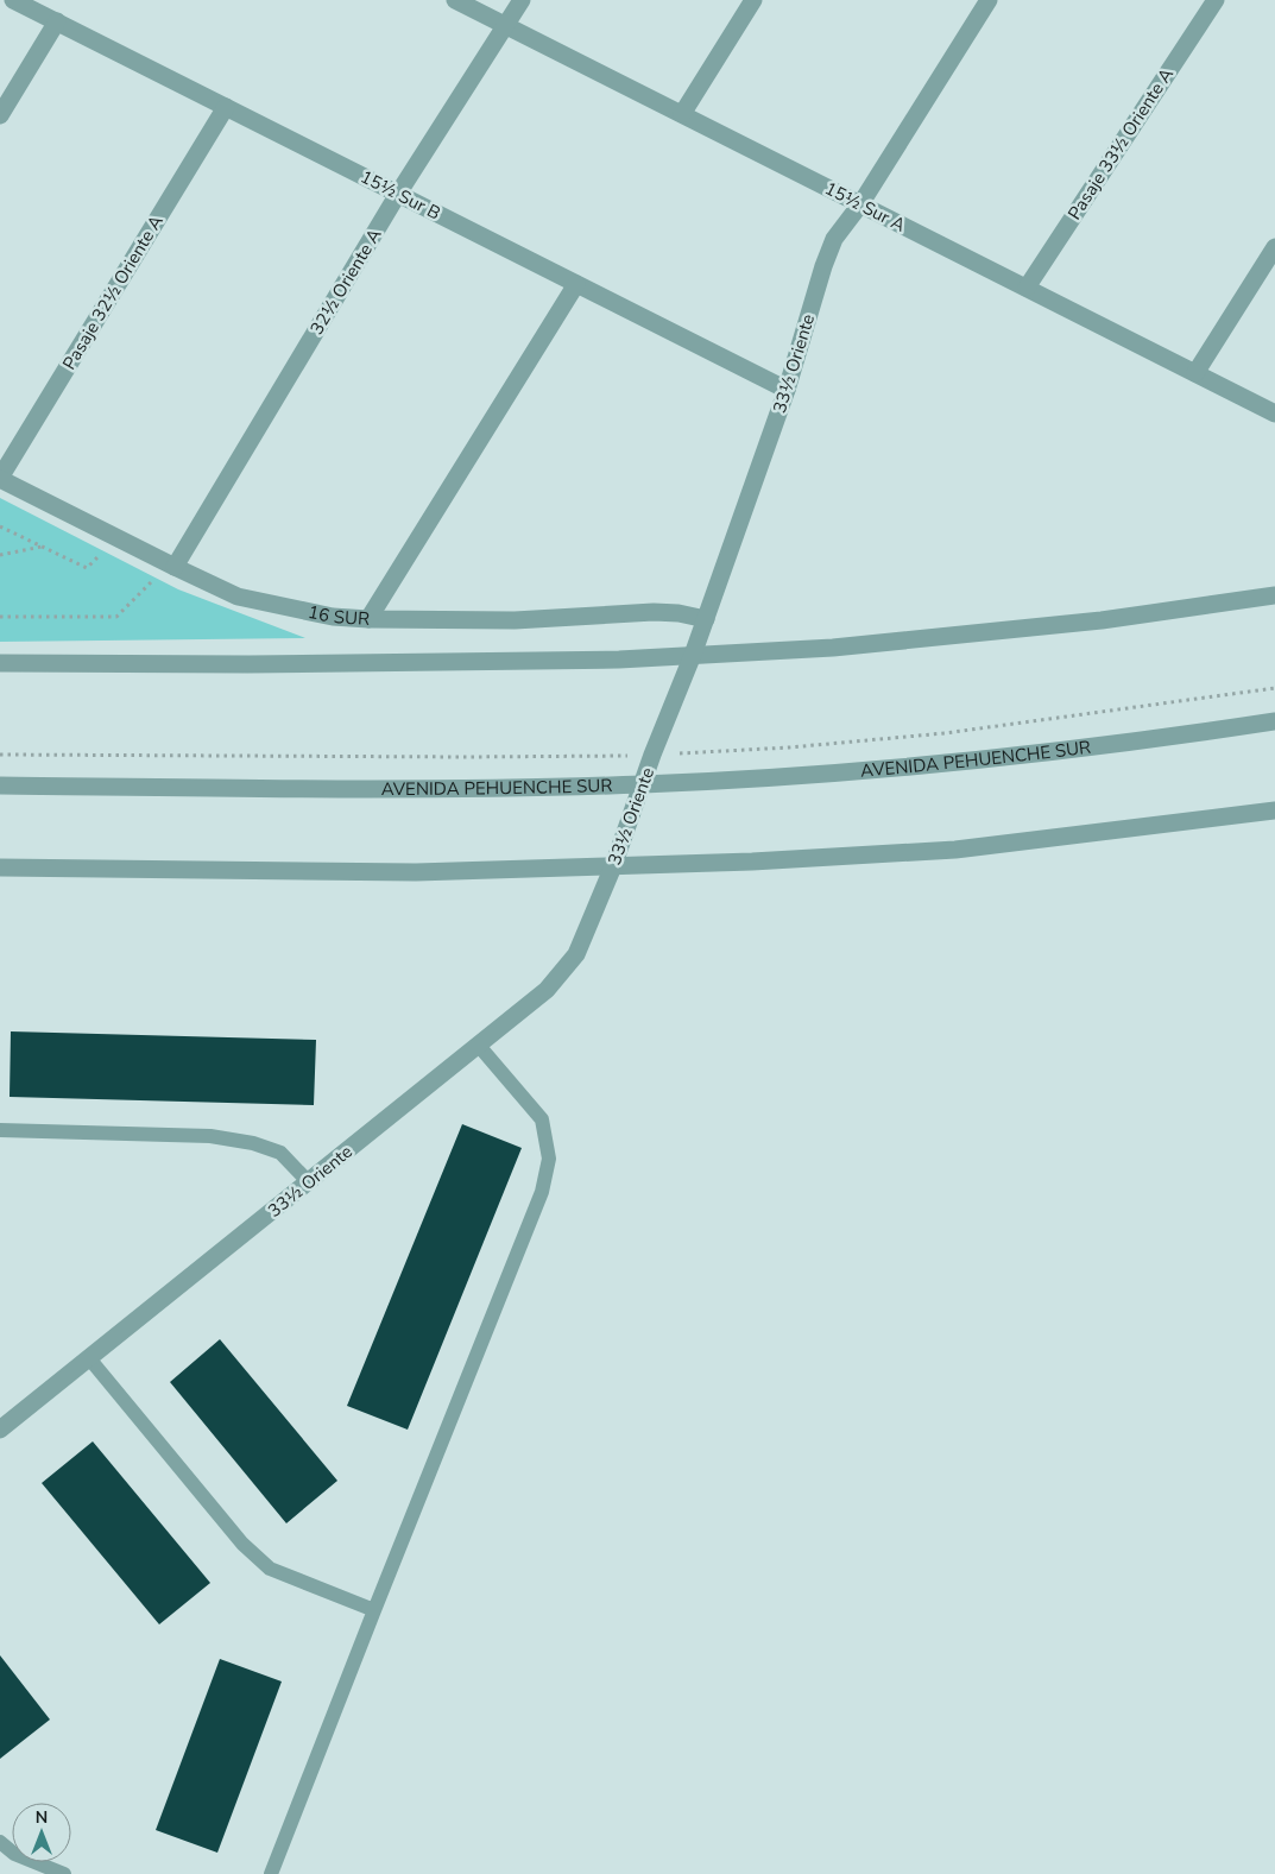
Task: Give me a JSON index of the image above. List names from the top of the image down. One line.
{"streets":{"street":["Pasaje 33½ Oriente A","15½ Sur B","15½ Sur A","32½ Oriente A","Pasaje 32½ Oriente A","33½ Oriente","16 SUR","AVENIDA PEHUENCHE SUR"]},"crossings":[["Pasaje 33½ Oriente A","15½ Sur A"],["15½ Sur B","32½ Oriente A"],["15½ Sur B","Pasaje 32½ Oriente A"],["15½ Sur B","33½ Oriente"],["15½ Sur A","32½ Oriente A"],["15½ Sur A","33½ Oriente"],["32½ Oriente A","16 SUR"],["Pasaje 32½ Oriente A","16 SUR"],["33½ Oriente","16 SUR"],["33½ Oriente","AVENIDA PEHUENCHE SUR"]],"north":"top"}
